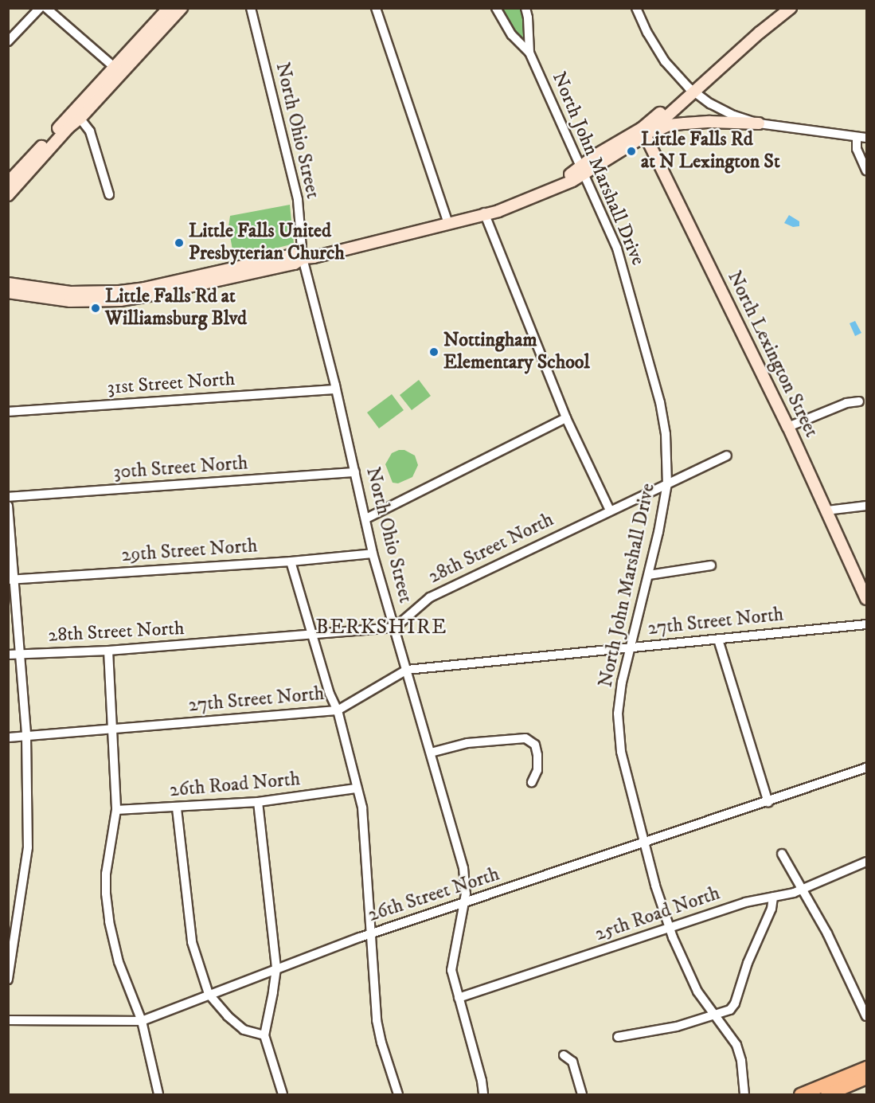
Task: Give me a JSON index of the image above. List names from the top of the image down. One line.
{"streets":{"street":["North Ohio Street","North John Marshall Drive","North Lexington Street","31st Street North","30th Street North","28th Street North","29th Street North","27th Street North","26th Road North","26th Street North","25th Road North"]},"crossings":[["North Ohio Street","31st Street North"],["North Ohio Street","30th Street North"],["North Ohio Street","28th Street North"],["North Ohio Street","29th Street North"],["North Ohio Street","27th Street North"],["North Ohio Street","26th Street North"],["North Ohio Street","25th Road North"],["North John Marshall Drive","28th Street North"],["North John Marshall Drive","27th Street North"],["North John Marshall Drive","26th Street North"],["North John Marshall Drive","25th Road North"]],"districts":["BERKSHIRE"],"places":["Little Falls Rd at N Lexington St","Little Falls United Presbyterian Church","Little Falls Rd at Williamsburg Blvd","Nottingham Elementary School"]}
